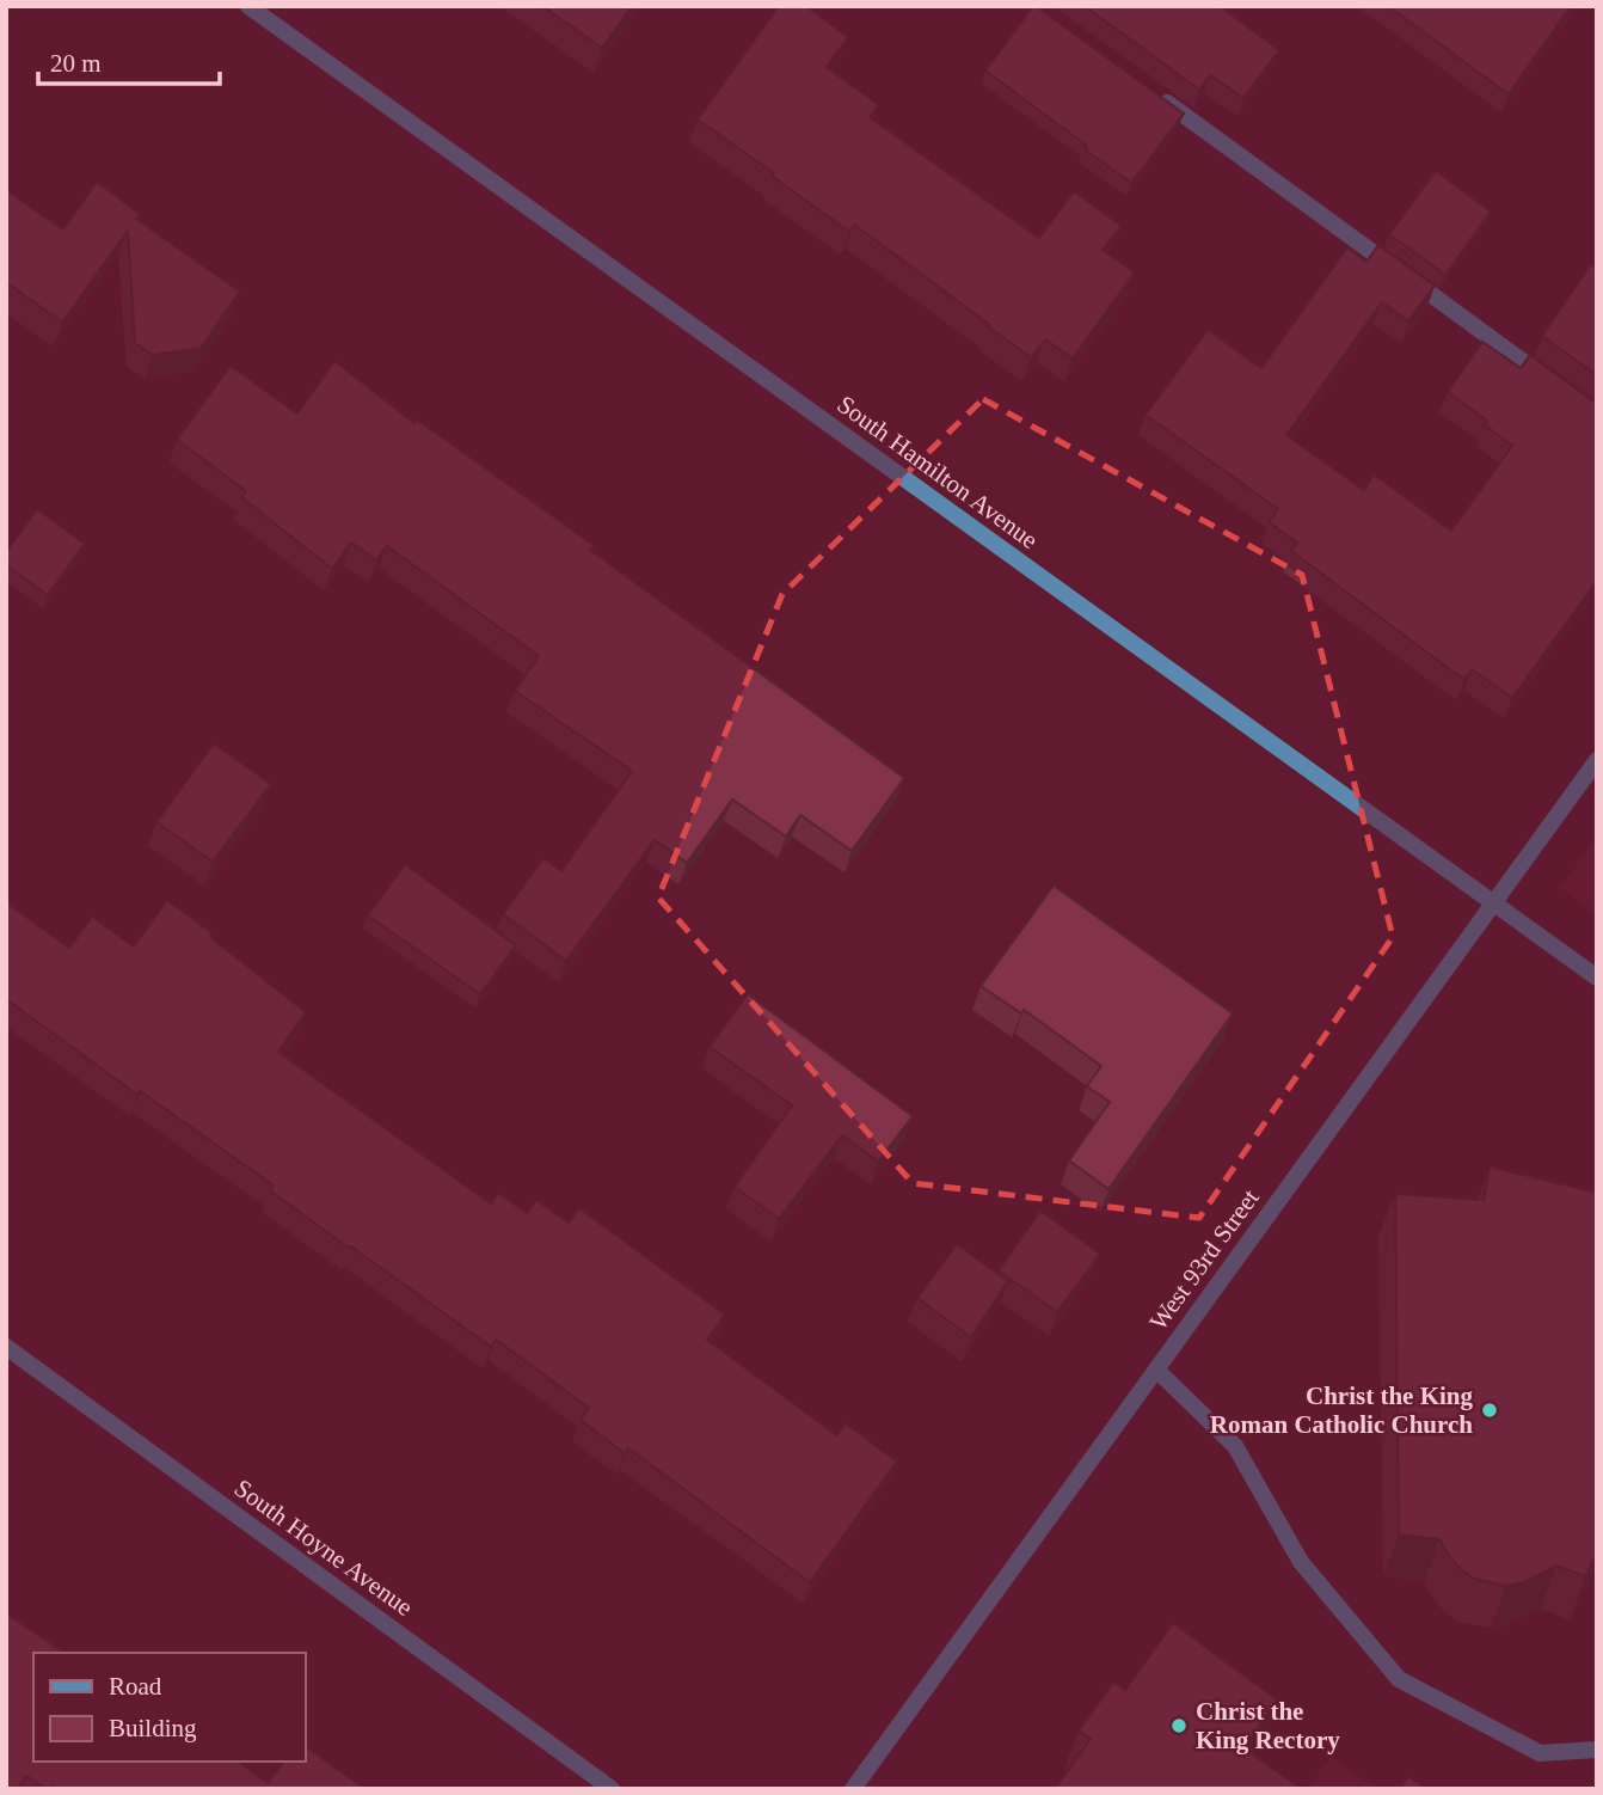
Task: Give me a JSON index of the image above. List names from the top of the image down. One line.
{"streets":{"street":["South Hamilton Avenue","West 93rd Street","South Hoyne Avenue"]},"crossings":[["South Hamilton Avenue","West 93rd Street"]],"places":["Christ the King Roman Catholic Church","Christ the King Rectory"],"legend":["Road","Building"],"scale_bar":"20 m"}
